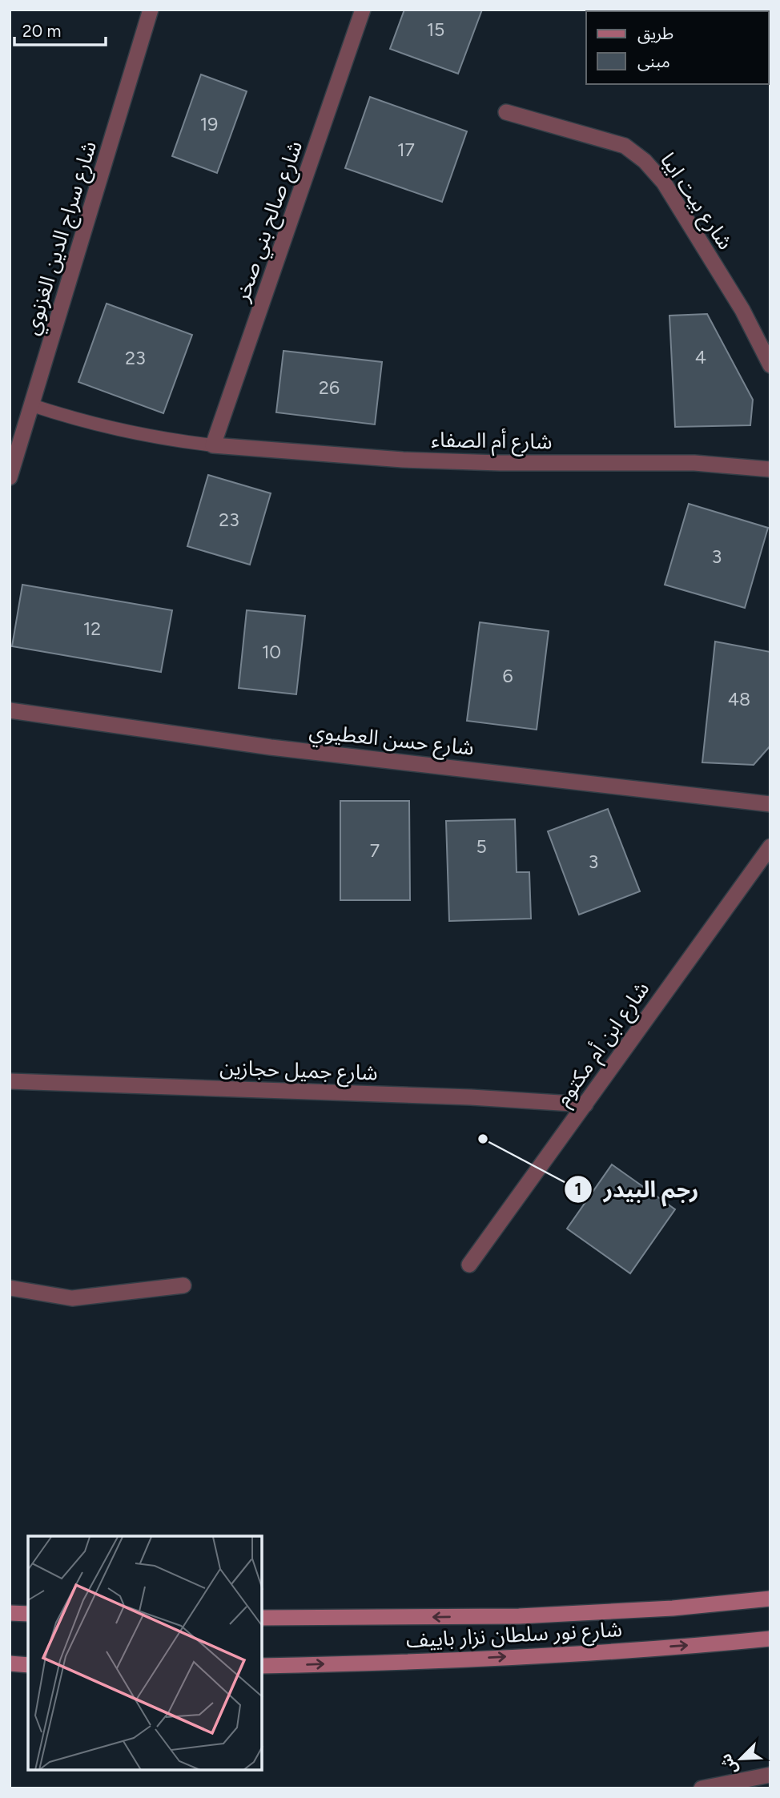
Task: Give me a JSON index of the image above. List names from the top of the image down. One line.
{"streets":{"main road":["شارع نور سلطان نزار باييف"],"street":["شارع بيت ايبا","شارع صالح بني صخر","شارع سراج الدين الغزنوي","شارع أم الصفاء","شارع حسن العطيوي","شارع ابن أم مكتوم","شارع جميل حجازين"]},"crossings":[["شارع صالح بني صخر","شارع أم الصفاء"],["شارع ابن أم مكتوم","شارع جميل حجازين"]],"places":["رجم البيدر"],"house_numbers":["15","19","17","4","23","26","23","3","12","10","6","48","5","7","3"],"legend":["طريق","مبنى"],"scale_bar":"20 m","north":"bottom left"}
